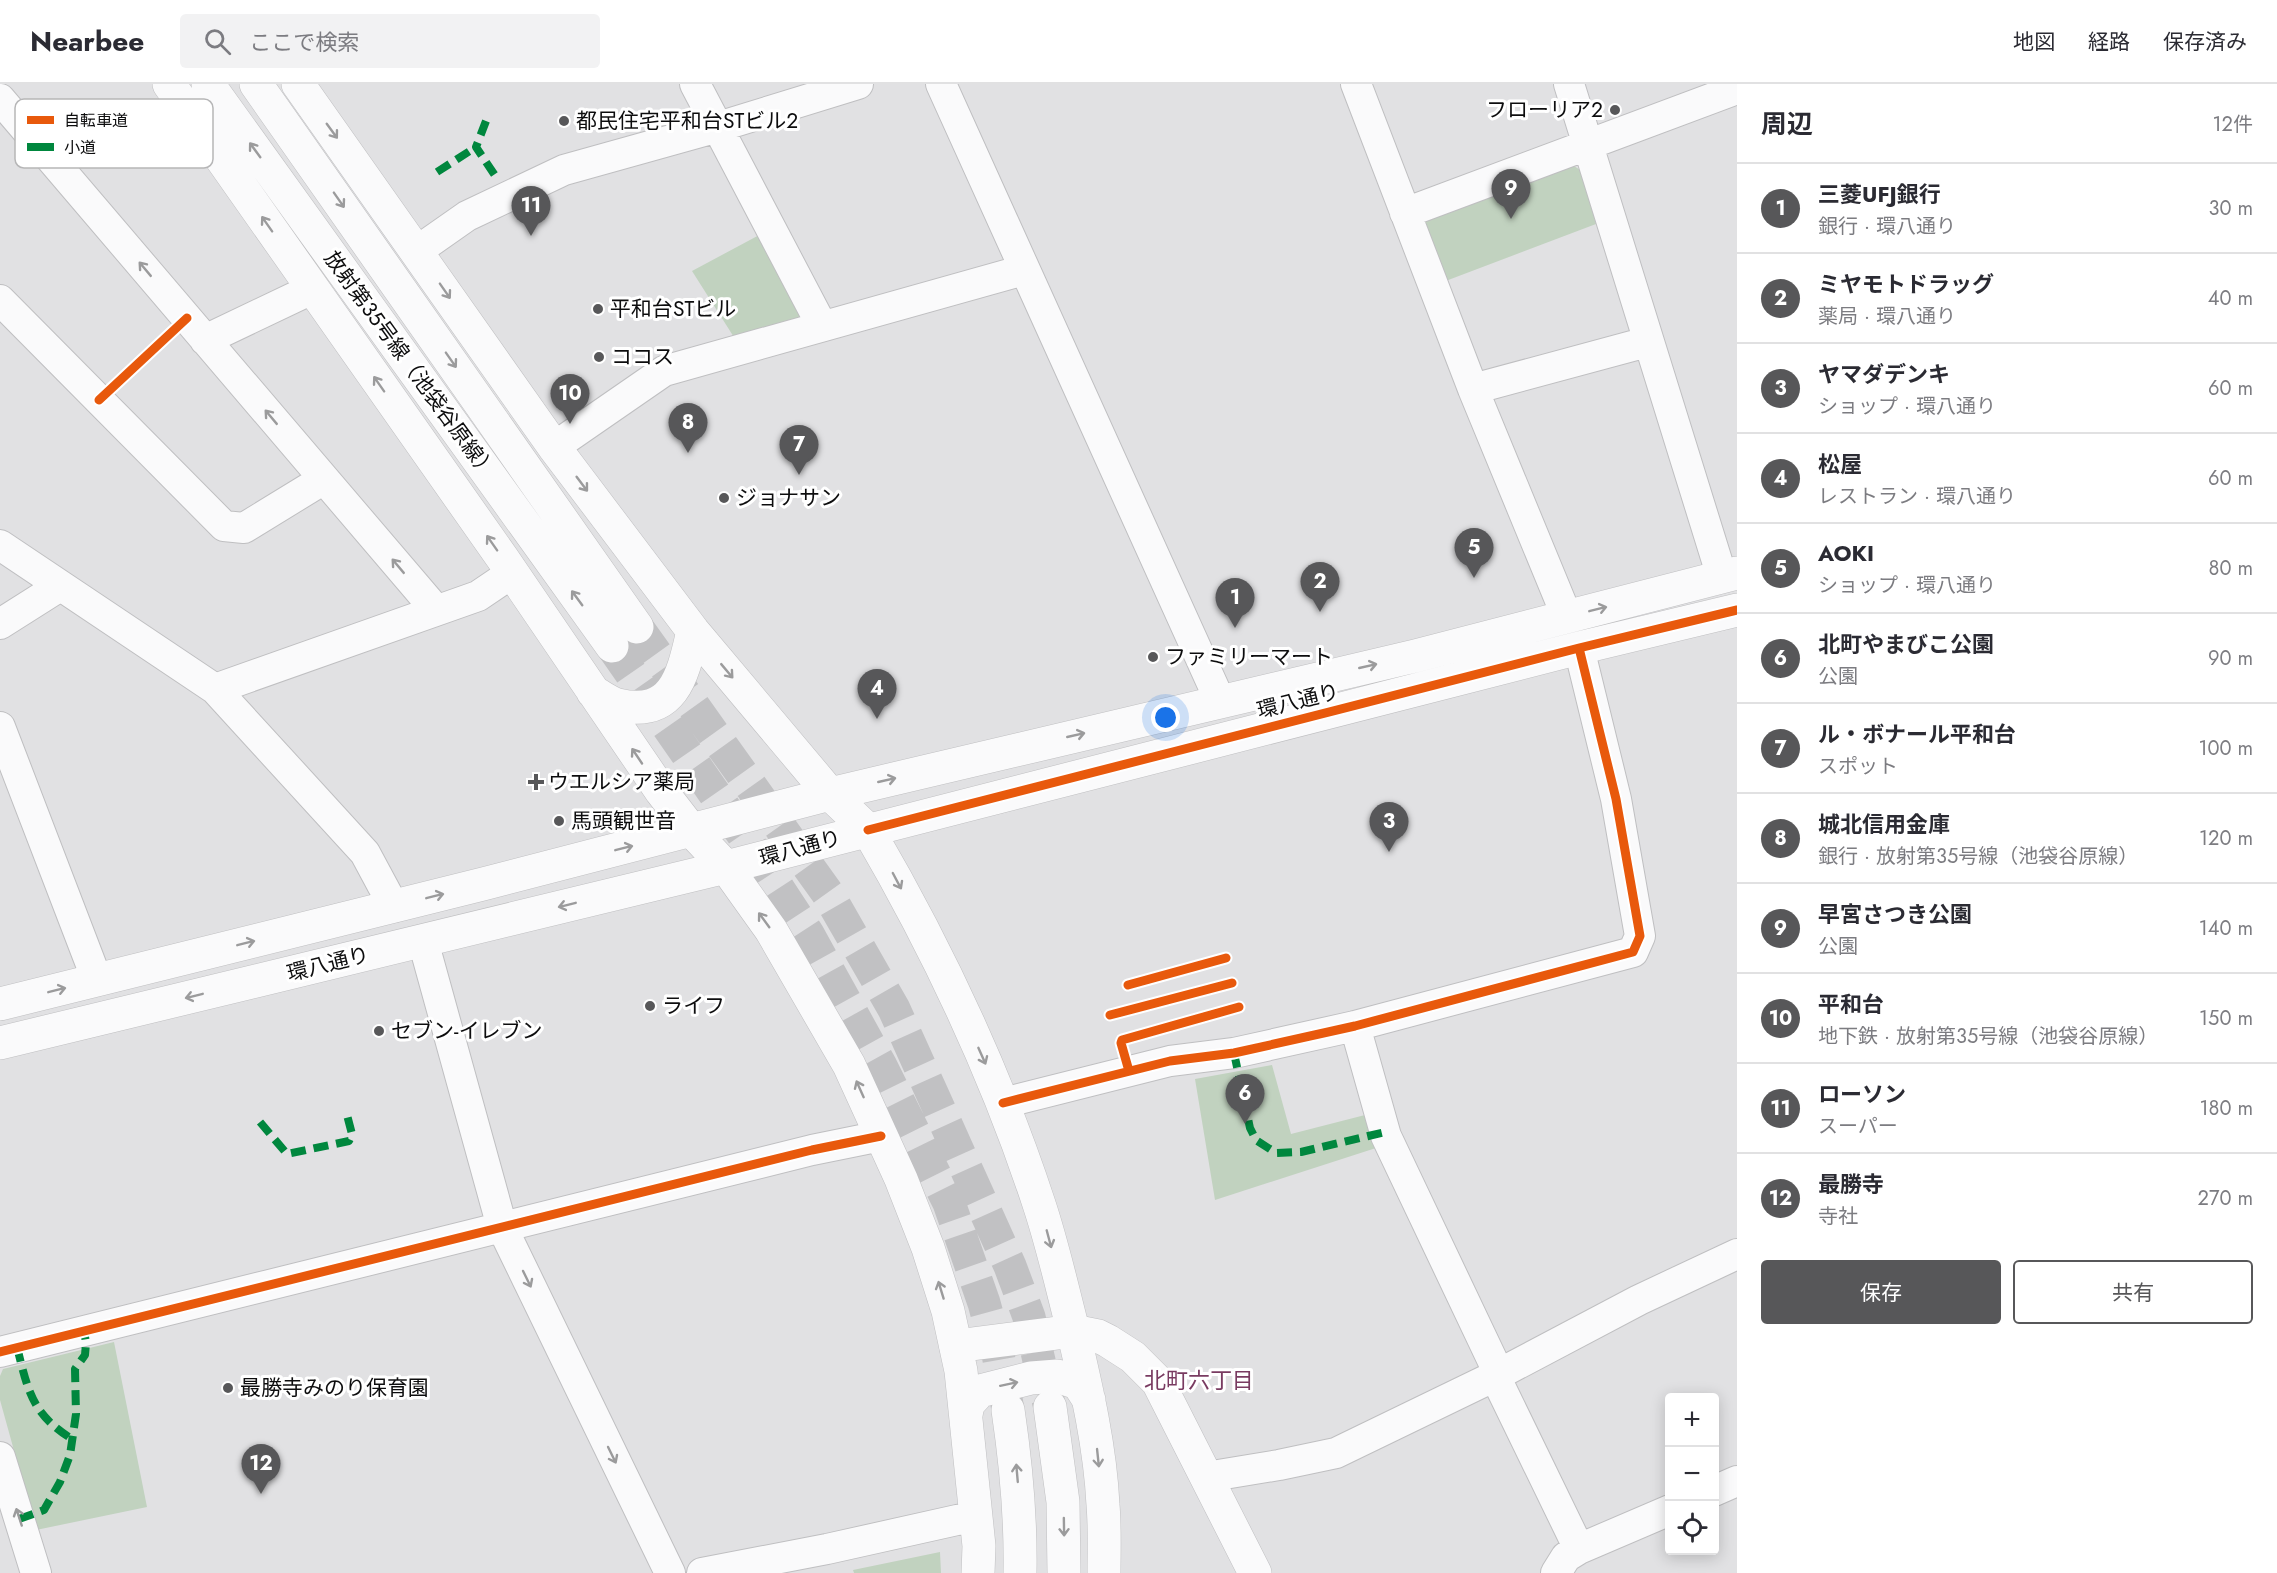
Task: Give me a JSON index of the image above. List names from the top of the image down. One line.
{"streets":{"main road":["放射第35号線（池袋谷原線）","環八通り"]},"districts":["北町六丁目"],"places":{"other":["フローリア2","都民住宅平和台STビル2","平和台STビル","ココス","ジョナサン","ファミリーマート","馬頭観世音","ライフ","セブン-イレブン","最勝寺みのり保育園"],"health":["ウエルシア薬局"]},"legend":["自転車道","小道"],"page":{"header":"Nearbee","search":"ここで検索","nav":["地図","経路","保存済み"],"heading":["周辺","12件"],"list":[{"mark":"1","name":"三菱UFJ銀行","note":"銀行 · 環八通り","value":"30 m"},{"mark":"2","name":"ミヤモトドラッグ","note":"薬局 · 環八通り","value":"40 m"},{"mark":"3","name":"ヤマダデンキ","note":"ショップ · 環八通り","value":"60 m"},{"mark":"4","name":"松屋","note":"レストラン · 環八通り","value":"60 m"},{"mark":"5","name":"AOKI","note":"ショップ · 環八通り","value":"80 m"},{"mark":"6","name":"北町やまびこ公園","note":"公園","value":"90 m"},{"mark":"7","name":"ル・ボナール平和台","note":"スポット","value":"100 m"},{"mark":"8","name":"城北信用金庫","note":"銀行 · 放射第35号線（池袋谷原線）","value":"120 m"},{"mark":"9","name":"早宮さつき公園","note":"公園","value":"140 m"},{"mark":"10","name":"平和台","note":"地下鉄 · 放射第35号線（池袋谷原線）","value":"150 m"},{"mark":"11","name":"ローソン","note":"スーパー","value":"180 m"},{"mark":"12","name":"最勝寺","note":"寺社","value":"270 m"}],"pins":["9","11","10","8","7","5","2","1","4","3","6","12"],"buttons":["保存","共有"],"map_buttons":["+","−"]}}
